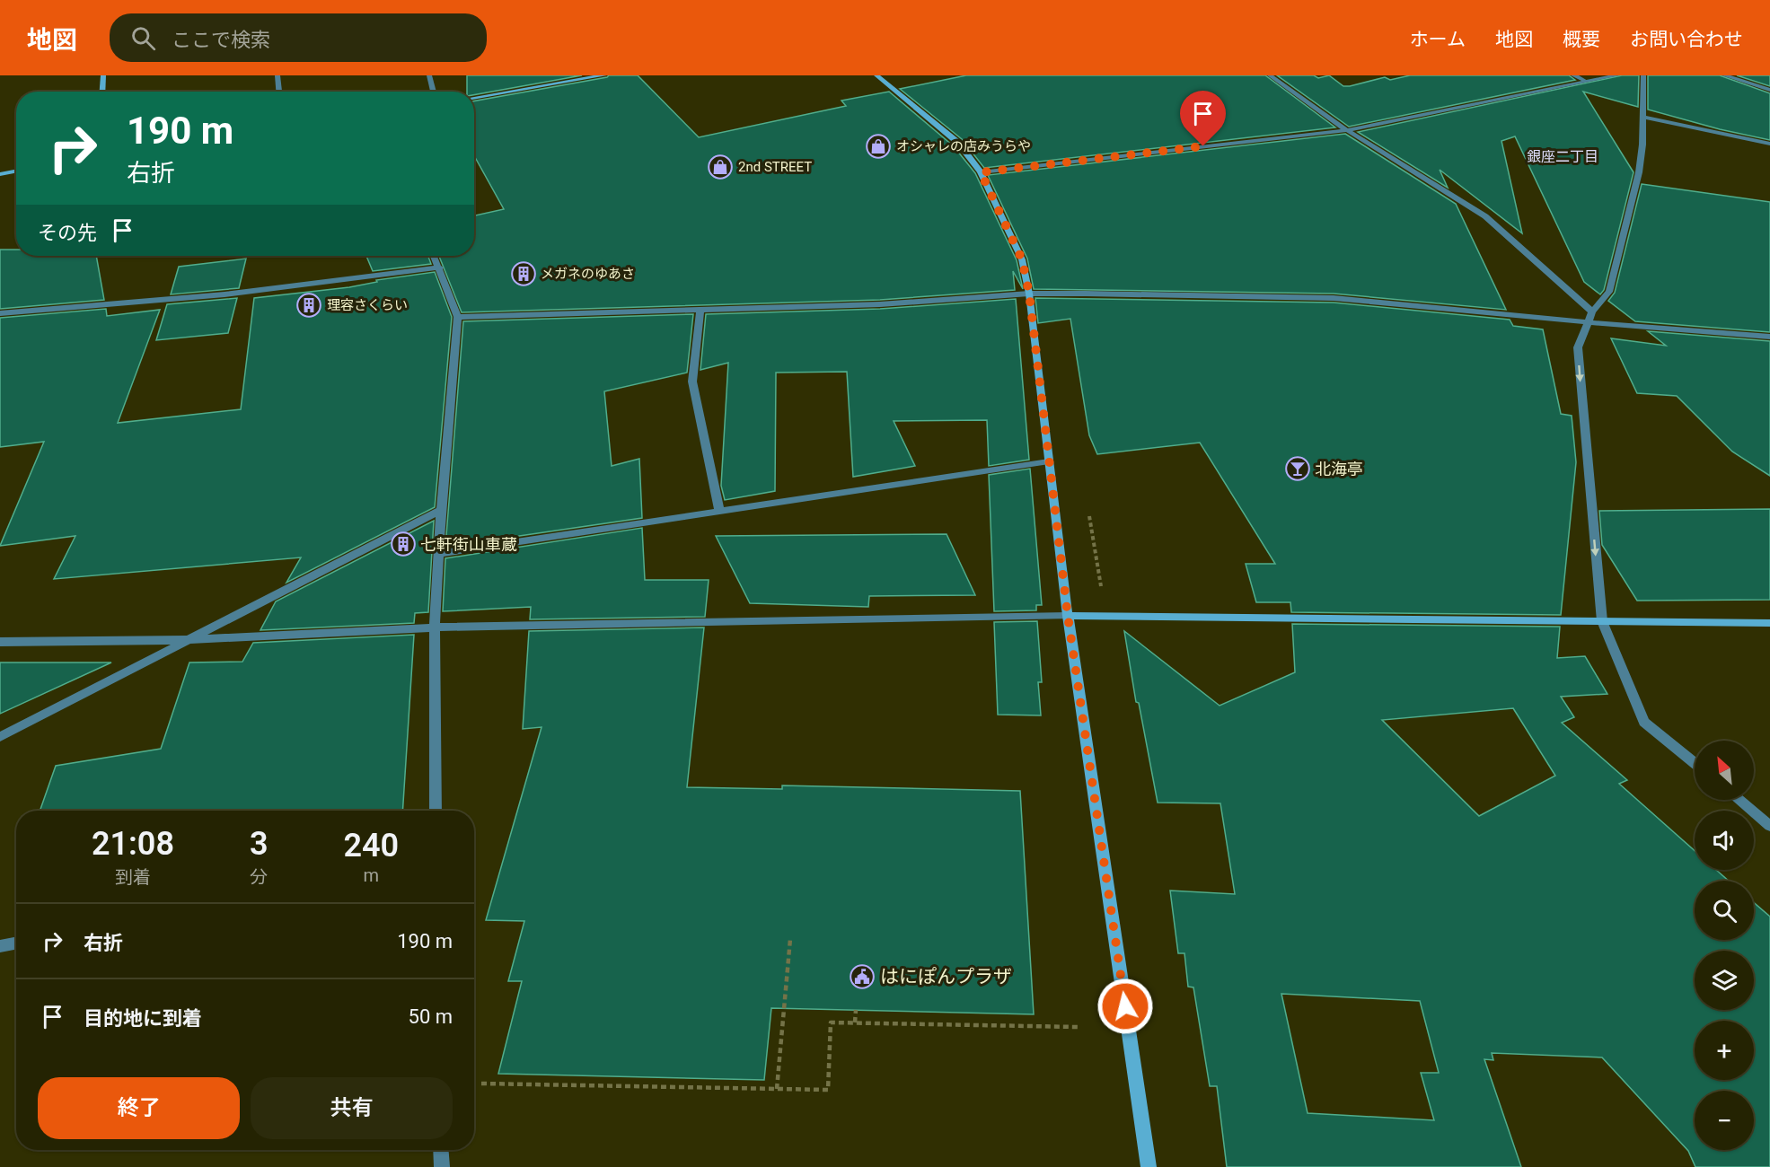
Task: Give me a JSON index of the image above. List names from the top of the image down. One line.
{"districts":["銀座二丁目"],"places":{"shop":["オシャレの店みうらや","2nd STREET"],"building":["メガネのゆあさ","理容さくらい","七軒街山車蔵"],"bar":["北海亭"],"public building":["はにぽんプラザ"]},"north":"top left","page":{"header":"地図","search":"ここで検索","nav":["ホーム","地図","概要","お問い合わせ"],"turn":["190 m","右折"],"then":"その先","map_buttons":["+","−"],"eta":["21:08","到着","3","分","240","m"],"list":[{"name":"右折","value":"190 m"},{"name":"目的地に到着","value":"50 m"}],"buttons":["終了","共有"]}}
